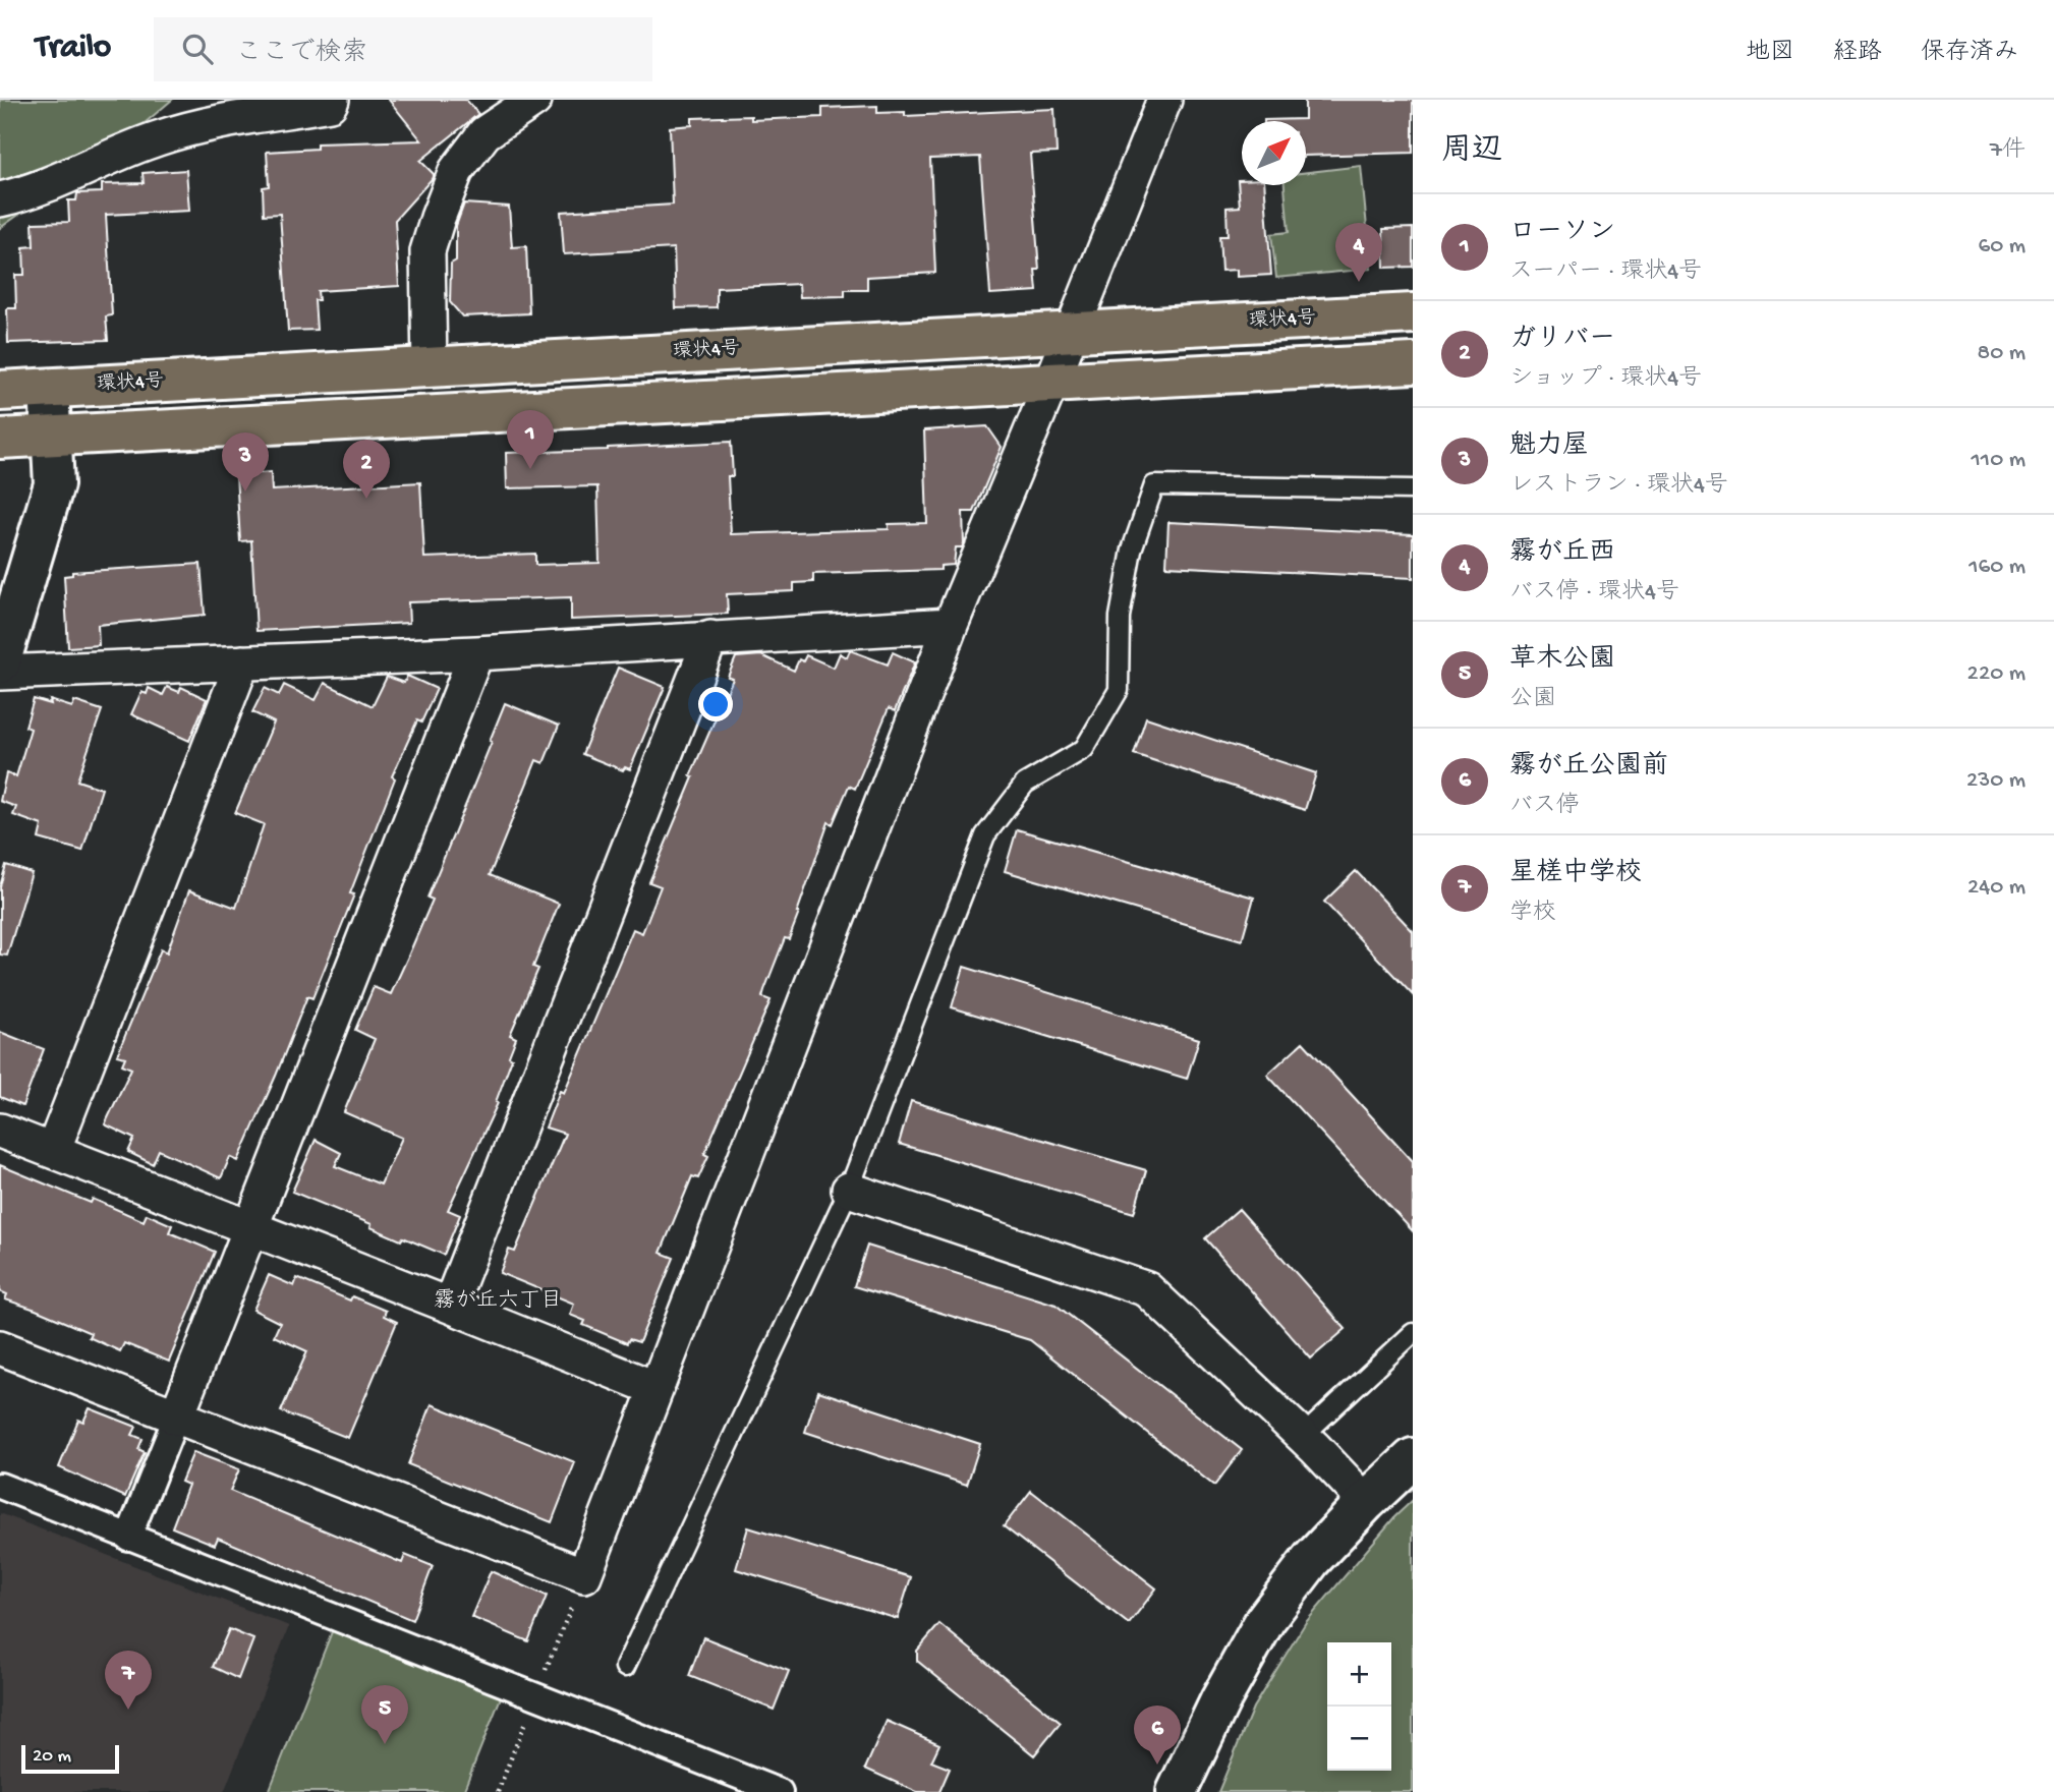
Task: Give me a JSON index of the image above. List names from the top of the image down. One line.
{"streets":{"main road":["環状4号"]},"districts":["霧が丘六丁目"],"scale_bar":"20 m","north":"top right","page":{"header":"Trailo","search":"ここで検索","nav":["地図","経路","保存済み"],"heading":["周辺","7件"],"list":[{"mark":"1","name":"ローソン","note":"スーパー · 環状4号","value":"60 m"},{"mark":"2","name":"ガリバー","note":"ショップ · 環状4号","value":"80 m"},{"mark":"3","name":"魁力屋","note":"レストラン · 環状4号","value":"110 m"},{"mark":"4","name":"霧が丘西","note":"バス停 · 環状4号","value":"160 m"},{"mark":"5","name":"草木公園","note":"公園","value":"220 m"},{"mark":"6","name":"霧が丘公園前","note":"バス停","value":"230 m"},{"mark":"7","name":"星槎中学校","note":"学校","value":"240 m"}],"pins":["4","1","3","2","7","5","6"],"map_buttons":["+","−"],"scale":"20 m"}}
